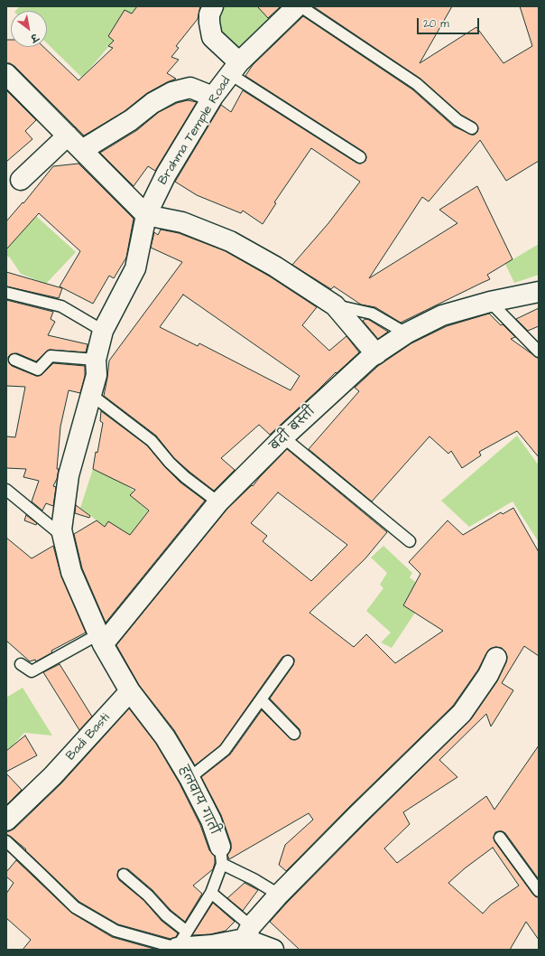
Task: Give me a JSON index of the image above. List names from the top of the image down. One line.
{"streets":{"street":["Brahma Temple Road","बदी बस्ती","Badi Basti","हलवाय गाती"]},"crossings":[["Brahma Temple Road","बदी बस्ती"],["Badi Basti","हलवाय गाती"]],"scale_bar":"20 m","north":"bottom right"}
